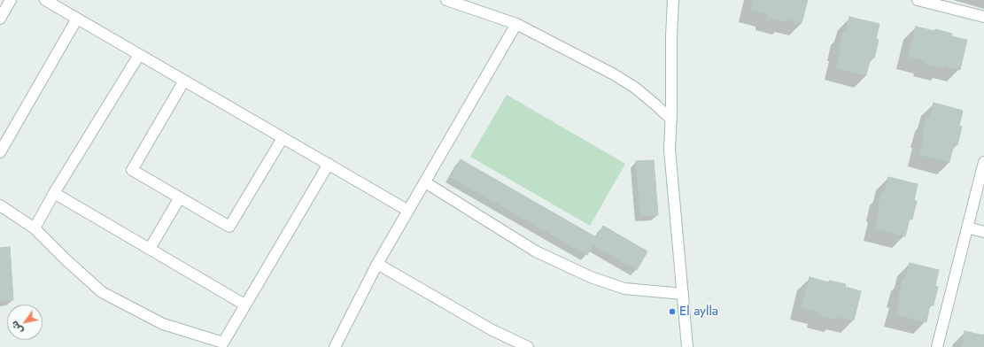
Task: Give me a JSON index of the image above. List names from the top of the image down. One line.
{"places":["El aylla"],"north":"bottom left"}
